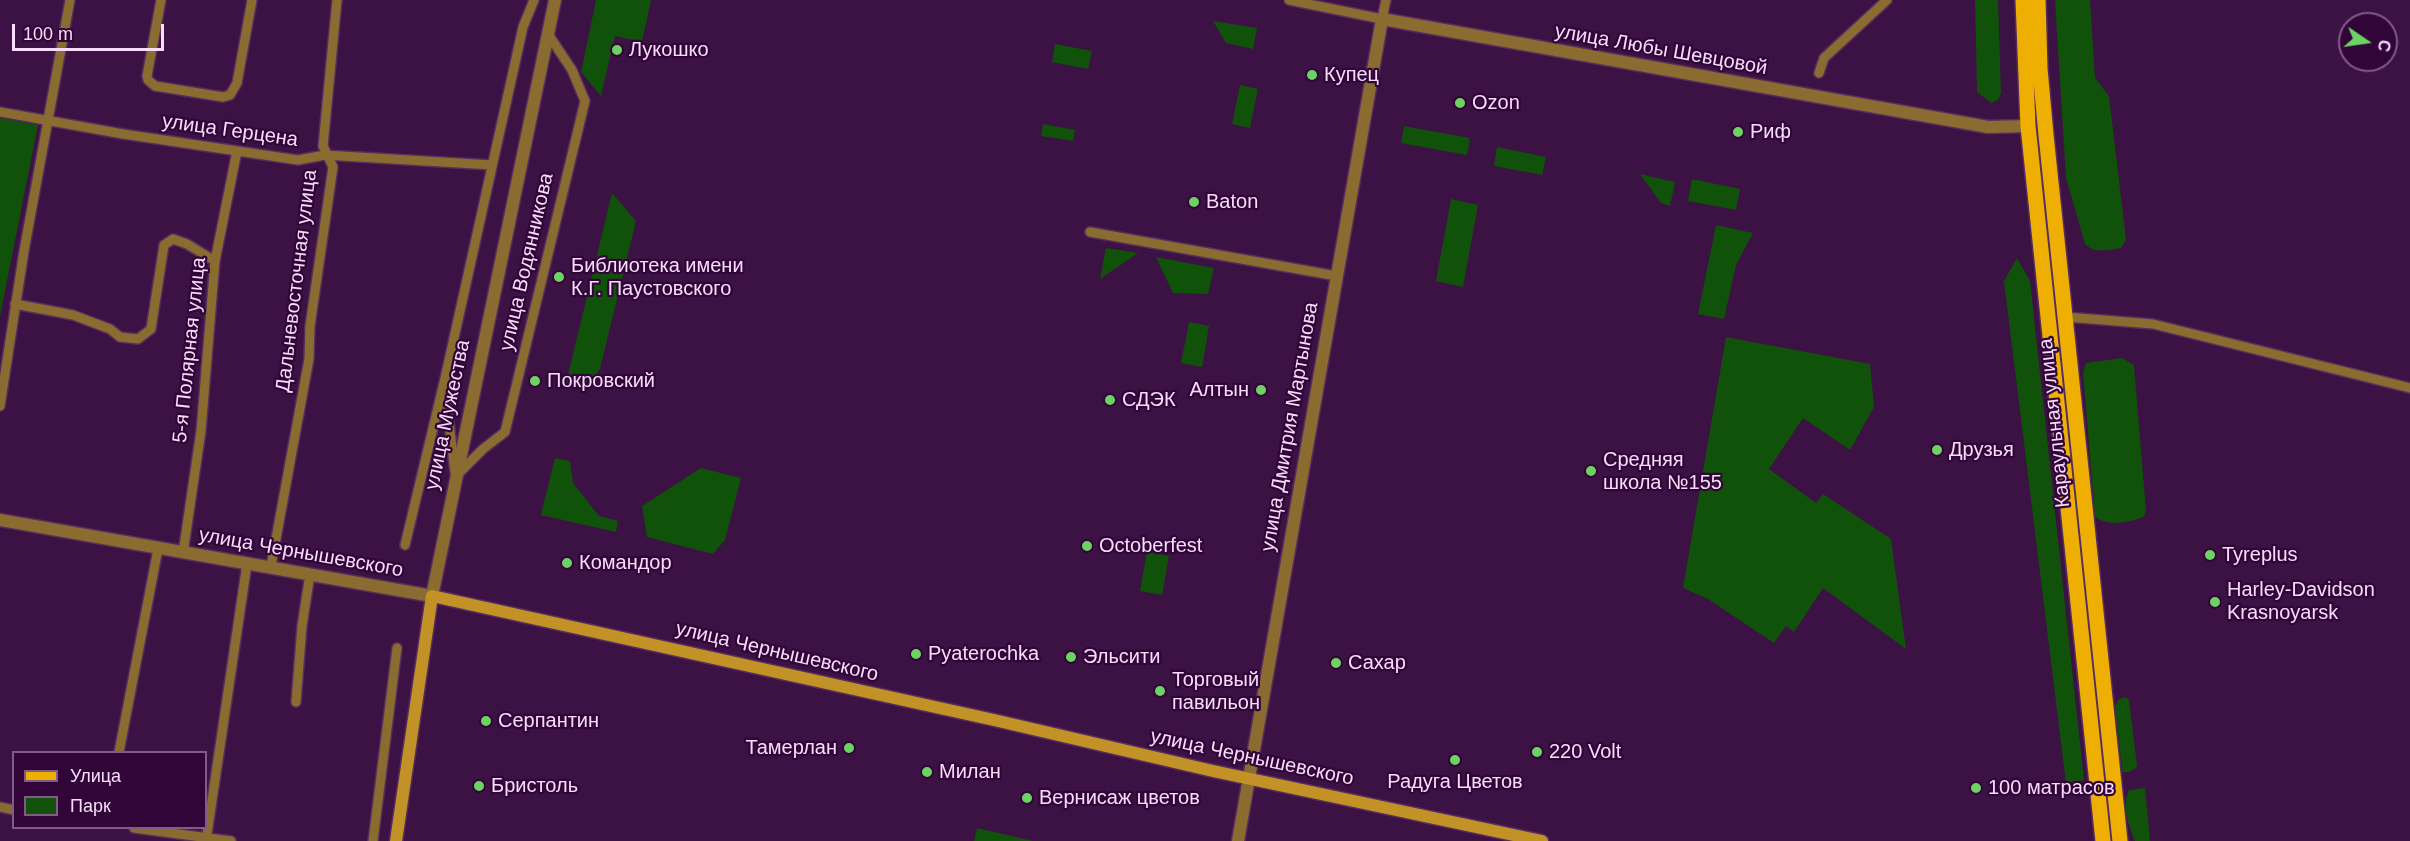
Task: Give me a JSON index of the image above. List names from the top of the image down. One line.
{"streets":{"main road":["улица Мужества","Караульная улица","улица Чернышевского"],"street":["улица Любы Шевцовой","улица Герцена","улица Водянникова","Дальневосточная улица","5-я Полярная улица","улица Дмитрия Мартынова"]},"crossings":[["улица Любы Шевцовой","Караульная улица"],["улица Любы Шевцовой","улица Дмитрия Мартынова"],["улица Герцена","Дальневосточная улица"],["улица Герцена","5-я Полярная улица"],["улица Водянникова","улица Мужества"],["Дальневосточная улица","улица Чернышевского"],["5-я Полярная улица","улица Чернышевского"],["улица Мужества","улица Чернышевского"],["улица Дмитрия Мартынова","улица Чернышевского"]],"places":["Лукошко","Купец","Ozon","Риф","Baton","Библиотека имени К.Г. Паустовского","Покровский","Алтын","СДЭК","Друзья","Средняя школа №155","Octoberfest","Tyreplus","Командор","Harley-Davidson Krasnoyarsk","Pyaterochka","Эльсити","Сахар","Торговый павильон","Серпантин","Тамерлан","220 Volt","Радуга Цветов","Милан","Бристоль","100 матрасов","Вернисаж цветов"],"legend":["Улица","Парк"],"scale_bar":"100 m","north":"right"}
